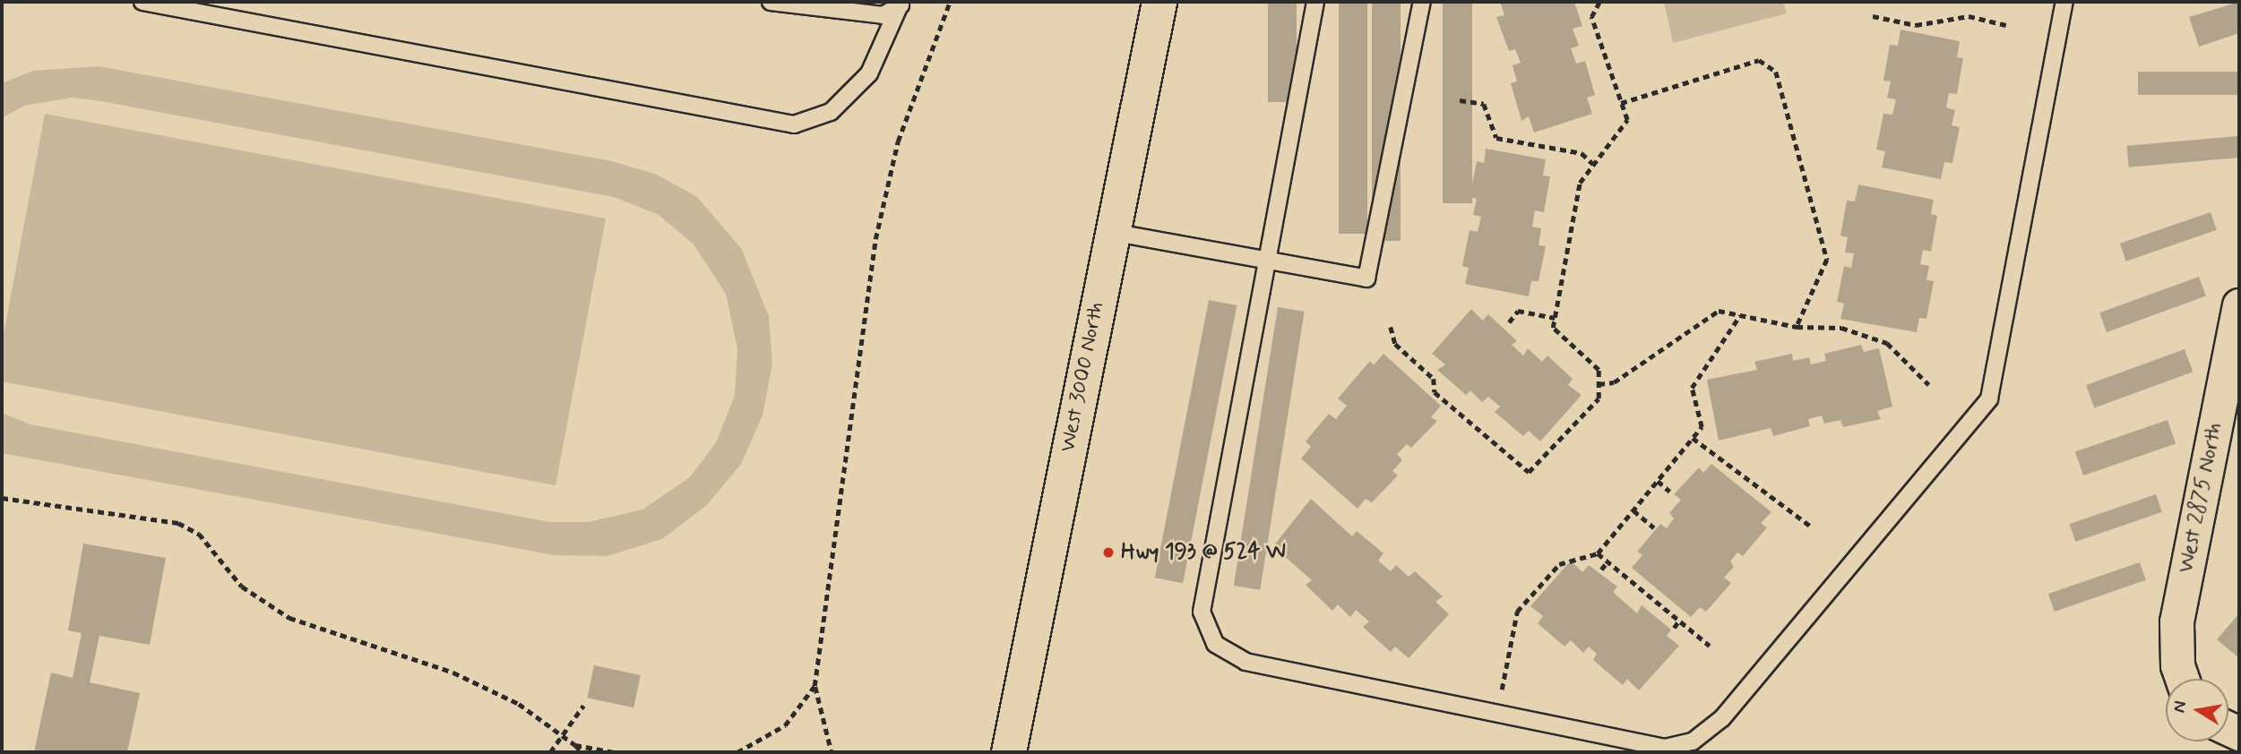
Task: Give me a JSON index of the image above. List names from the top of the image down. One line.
{"streets":{"main road":["West 3000 North"],"street":["West 2875 North"]},"places":["Hwy 193 @ 524 W"],"north":"left"}
